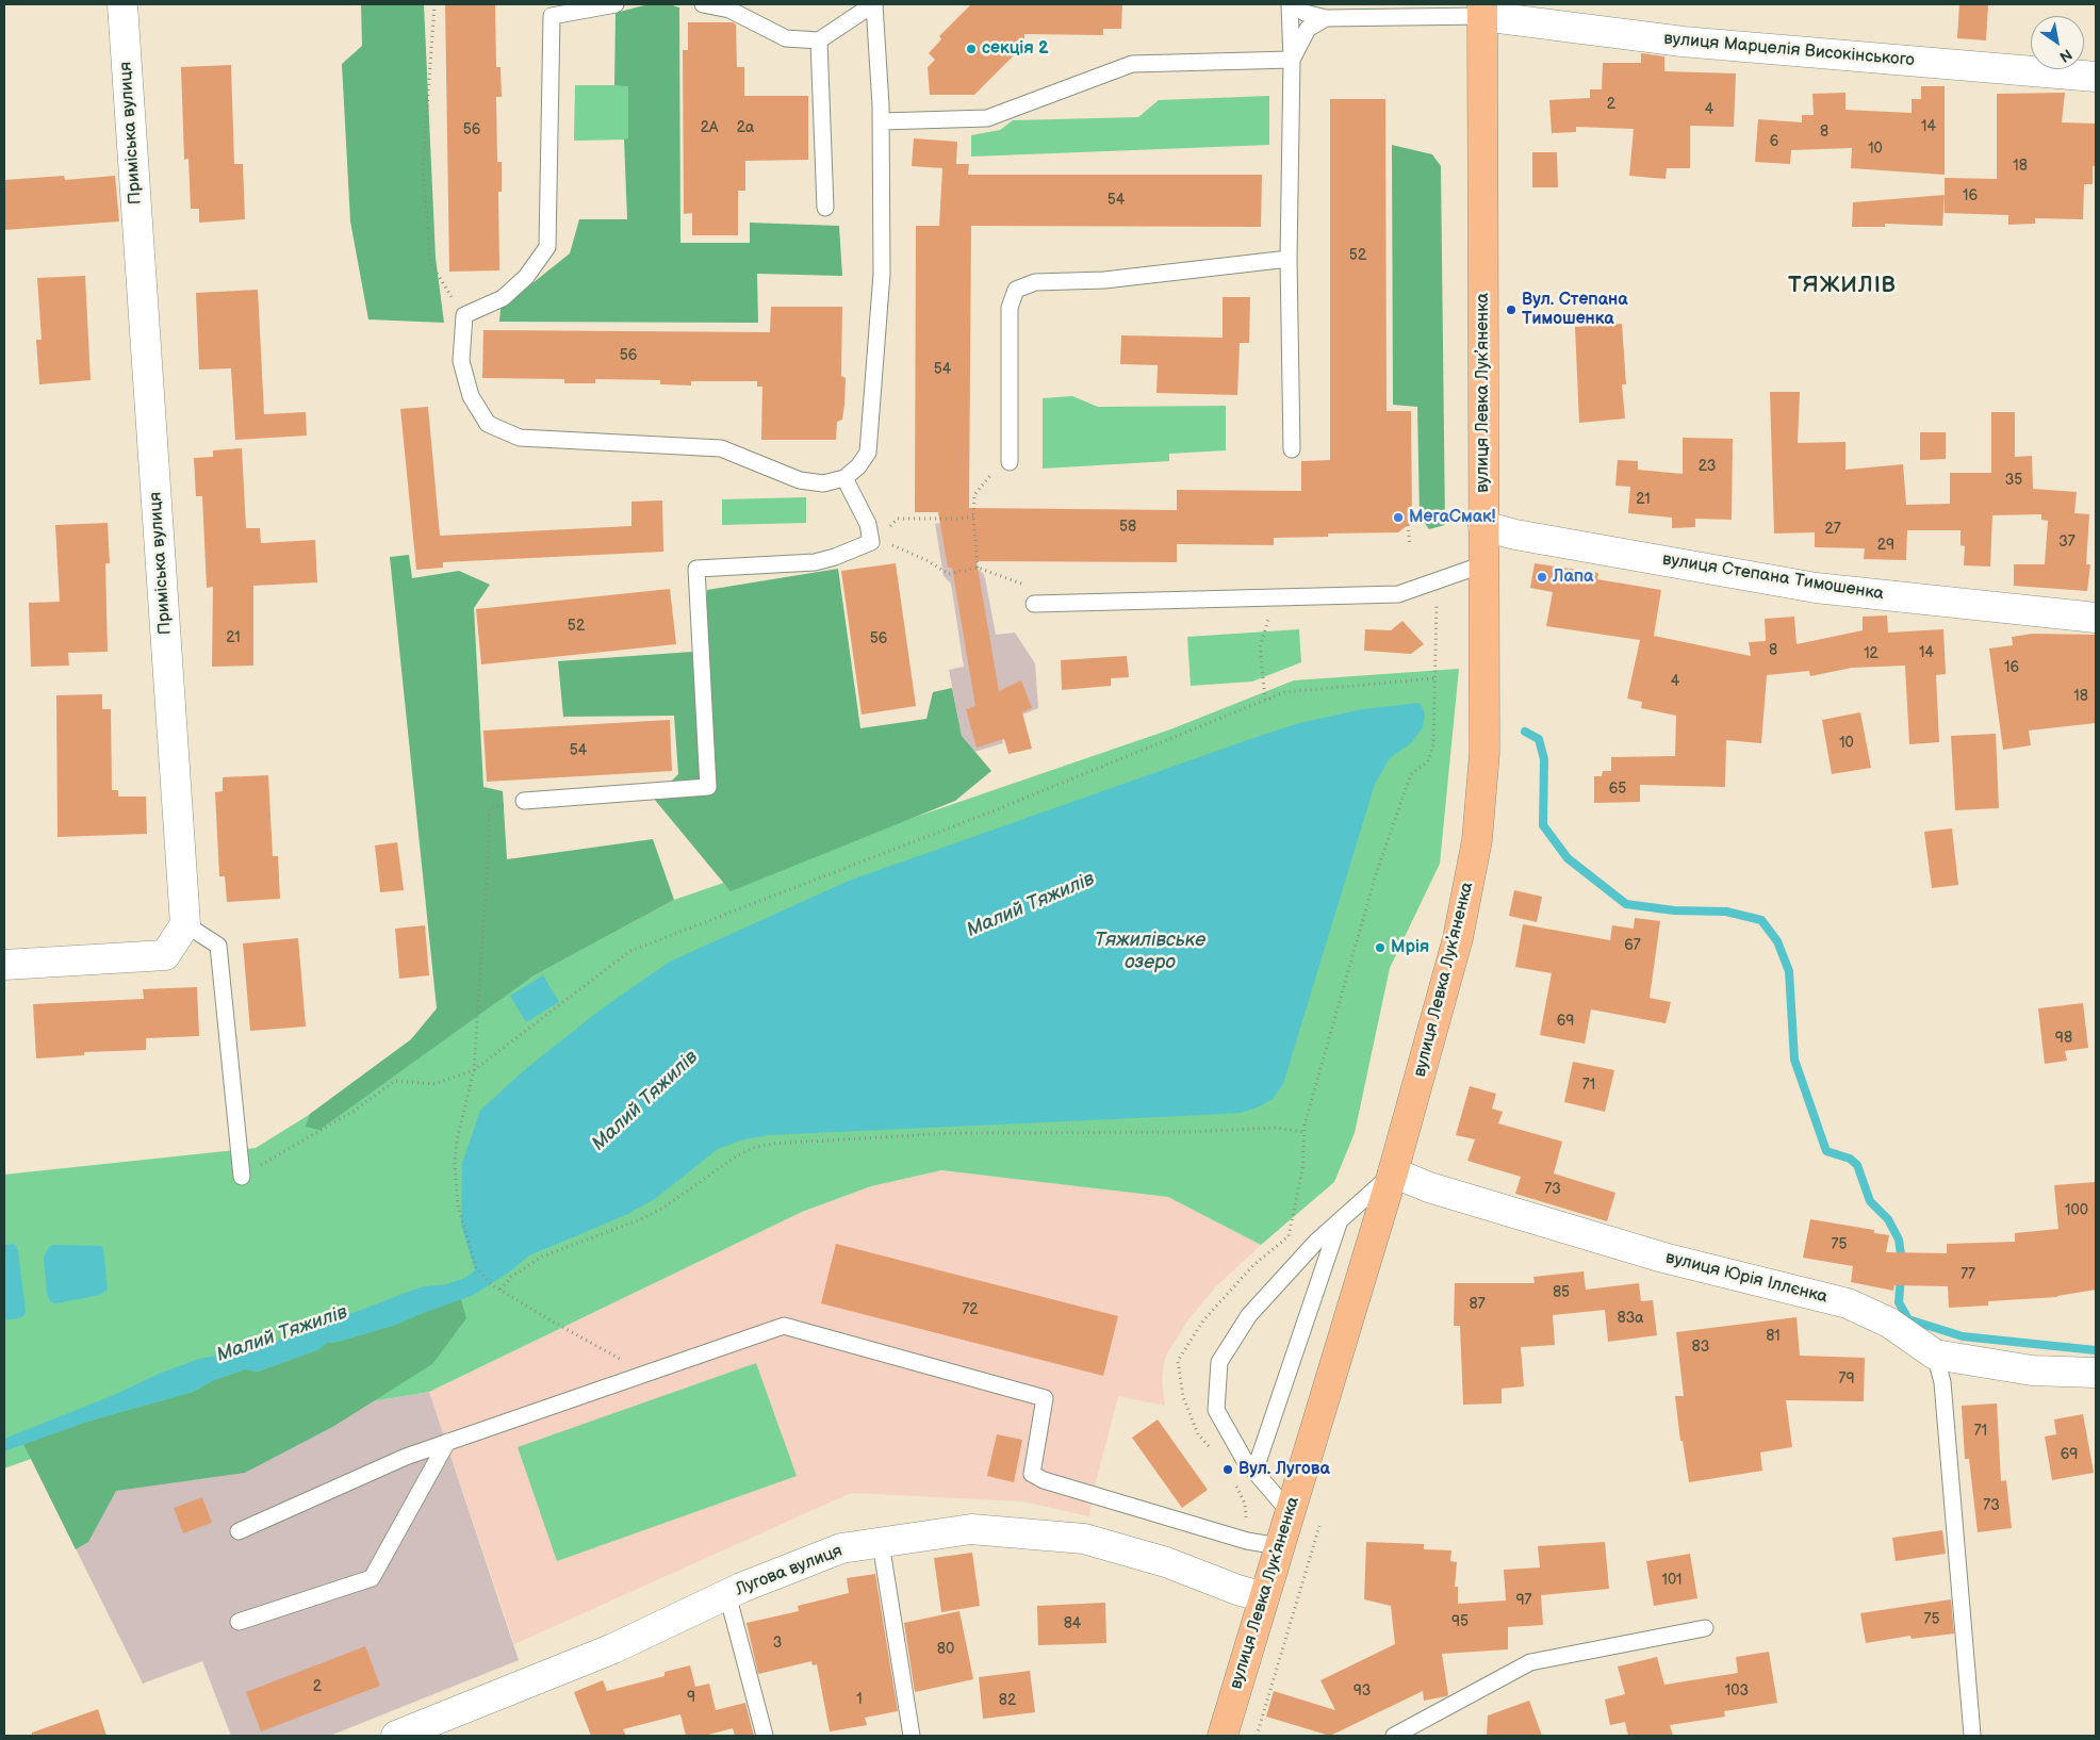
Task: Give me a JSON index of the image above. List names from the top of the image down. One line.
{"streets":{"main road":["вулиця Левка Лукʼяненка"],"street":["вулиця Марцелія Високінського","Приміська вулиця","вулиця Степана Тимошенка","вулиця Юрія Іллєнка","Лугова вулиця"]},"crossings":[["вулиця Марцелія Високінського","вулиця Левка Лукʼяненка"],["вулиця Левка Лукʼяненка","вулиця Степана Тимошенка"],["вулиця Левка Лукʼяненка","вулиця Юрія Іллєнка"],["вулиця Левка Лукʼяненка","Лугова вулиця"]],"districts":["ТЯЖИЛІВ"],"water":["Малий Тяжилів","Тяжилівське озеро"],"places":["секція 2","Вул. Степана Тимошенка","МегаСмак!","Лапа","Мрія","Вул. Лугова"],"house_numbers":["2","4","14","2А","2а","56","8","6","10","18","16","54","52","56","54","23","35","21","58","27","37","29","52","21","56","8","14","12","16","4","18","10","54","65","67","69","98","71","73","100","75","77","85","87","72","83а","81","83","79","71","69","73","101","97","75","95","84","3","80","2","93","103","9","1","82"],"north":"bottom right"}
